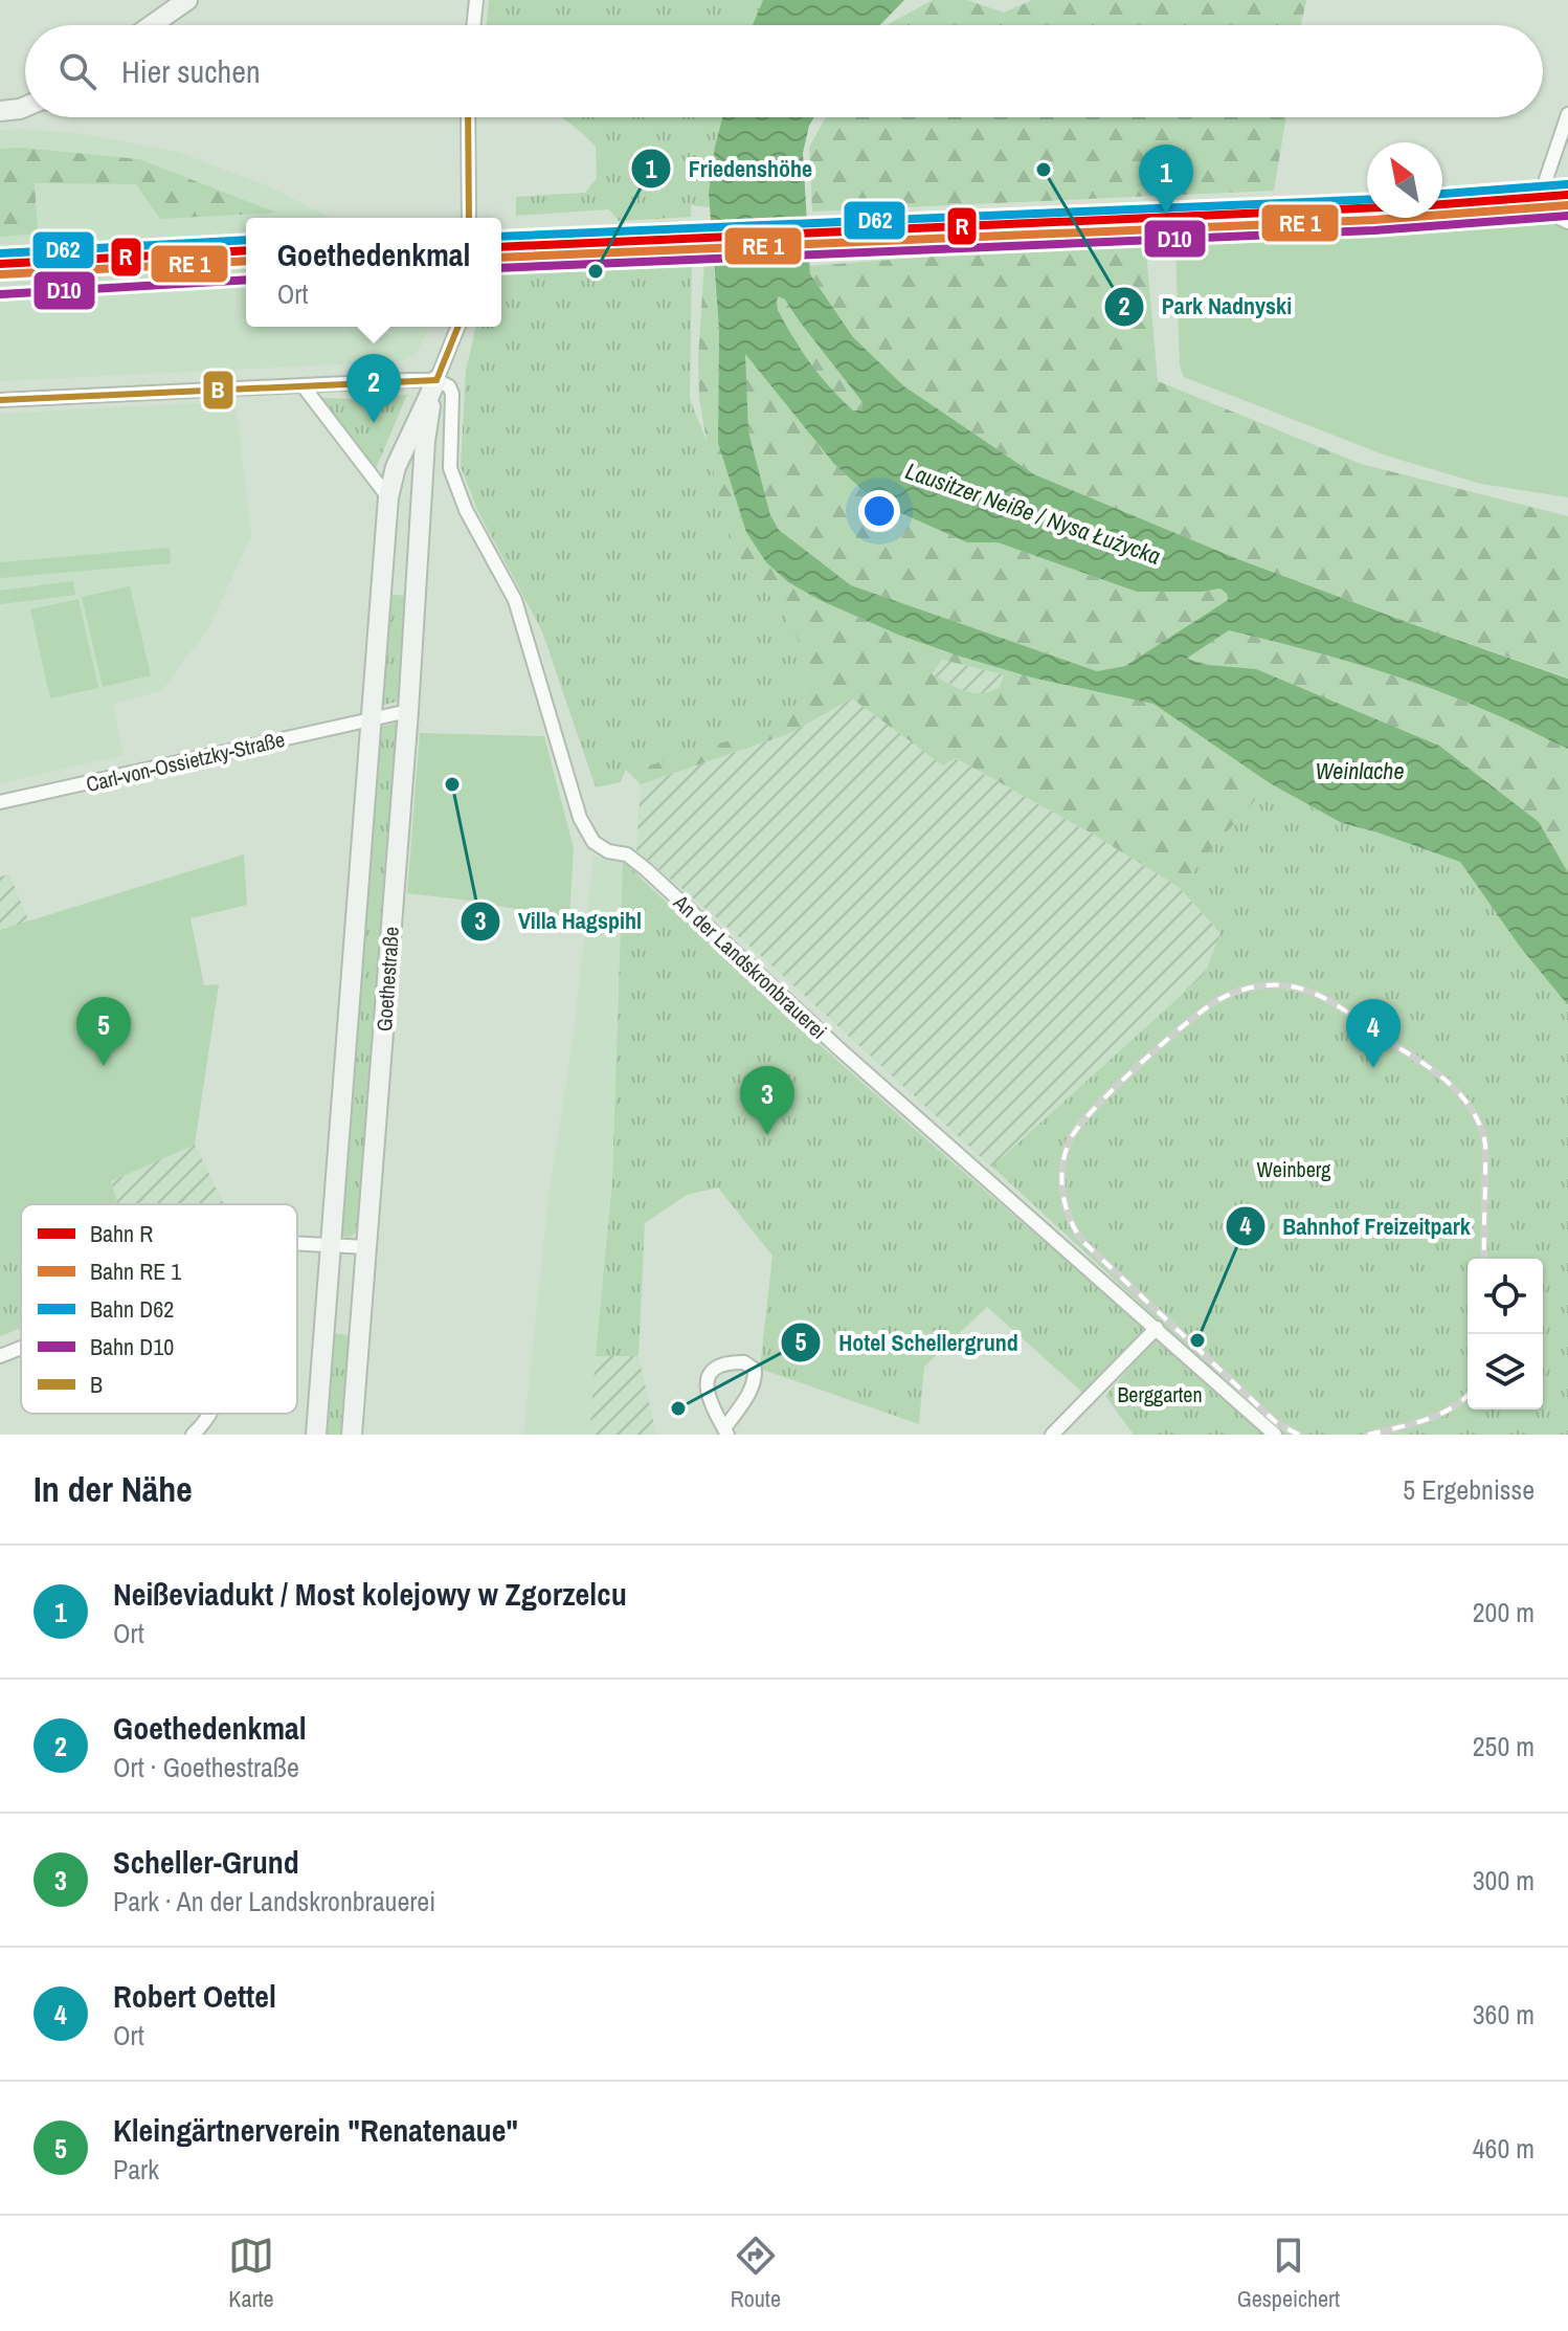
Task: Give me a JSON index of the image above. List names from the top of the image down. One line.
{"streets":{"street":["Carl-von-Ossietzky-Straße","An der Landskronbrauerei","Goethestraße"]},"crossings":[["Carl-von-Ossietzky-Straße","Goethestraße"],["An der Landskronbrauerei","Goethestraße"]],"water":["Lausitzer Neiße / Nysa Łużycka","Weinlache"],"parks":["Weinberg","Berggarten"],"places":["Park Nadnyski","Friedenshöhe","Villa Hagspihl","Bahnhof Freizeitpark","Hotel Schellergrund"],"lines":["transit line B","rail line D62","rail line R","rail line D10"],"legend":["Bahn R","Bahn RE 1","Bahn D62","Bahn D10","B"],"north":"top left","page":{"search":"Hier suchen","pins":["1","2","5","4","3"],"popup":["Goethedenkmal","Ort"],"heading":["In der Nähe","5 Ergebnisse"],"list":[{"mark":"1","name":"Neißeviadukt / Most kolejowy w Zgorzelcu","note":"Ort","value":"200 m"},{"mark":"2","name":"Goethedenkmal","note":"Ort · Goethestraße","value":"250 m"},{"mark":"3","name":"Scheller-Grund","note":"Park · An der Landskronbrauerei","value":"300 m"},{"mark":"4","name":"Robert Oettel","note":"Ort","value":"360 m"},{"mark":"5","name":"Kleingärtnerverein \"Renatenaue\"","note":"Park","value":"460 m"}],"nav":["Karte","Route","Gespeichert"]}}
